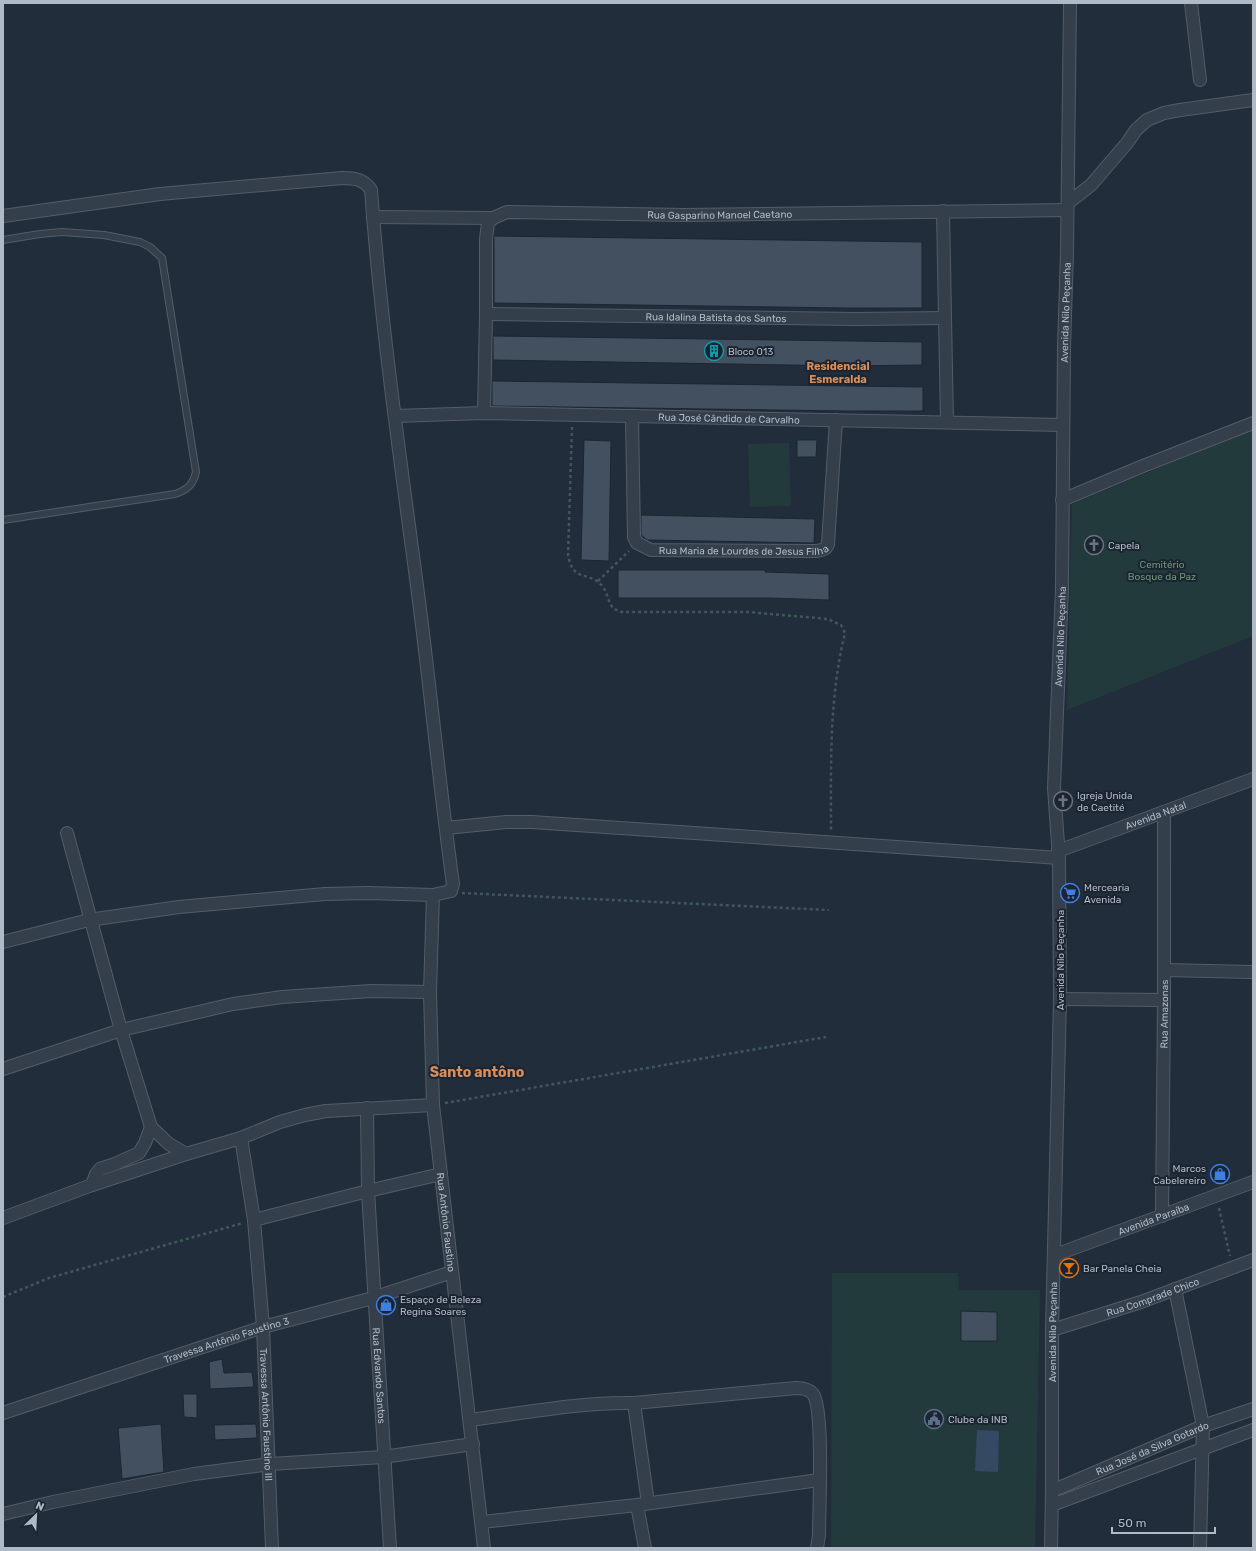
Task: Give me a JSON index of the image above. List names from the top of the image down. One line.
{"streets":{"street":["Rua Gasparino Manoel Caetano","Avenida Nilo Peçanha","Rua Idalina Batista dos Santos","Rua José Cândido de Carvalho","Rua Maria de Lourdes de Jesus Filha","Avenida Natal","Rua Amazonas","Avenida Paraíba","Rua Antônio Faustino","Rua Comprade Chico","Travessa Antônio Faustino 3","Rua Edvando Santos","Travessa Antônio Faustino III","Rua José da Silva Gotardo"]},"crossings":[["Rua Gasparino Manoel Caetano","Avenida Nilo Peçanha"],["Avenida Nilo Peçanha","Rua José Cândido de Carvalho"],["Avenida Nilo Peçanha","Avenida Natal"],["Avenida Nilo Peçanha","Avenida Paraíba"],["Avenida Nilo Peçanha","Rua Comprade Chico"],["Avenida Nilo Peçanha","Rua José da Silva Gotardo"],["Rua José Cândido de Carvalho","Rua Maria de Lourdes de Jesus Filha"],["Avenida Natal","Rua Amazonas"],["Rua Amazonas","Avenida Paraíba"],["Rua Antônio Faustino","Travessa Antônio Faustino 3"],["Travessa Antônio Faustino 3","Rua Edvando Santos"],["Travessa Antônio Faustino 3","Travessa Antônio Faustino III"]],"districts":["Residencial Esmeralda","Santo antôno"],"parks":["Cemitério Bosque da Paz"],"places":{"building":["Bloco 013"],"church":["Capela","Igreja Unida de Caetité"],"supermarket":["Mercearia Avenida"],"shop":["Marcos Cabelereiro","Espaço de Beleza Regina Soares"],"bar":["Bar Panela Cheia"],"public building":["Clube da INB"]},"scale_bar":"50 m","north":"top right"}
